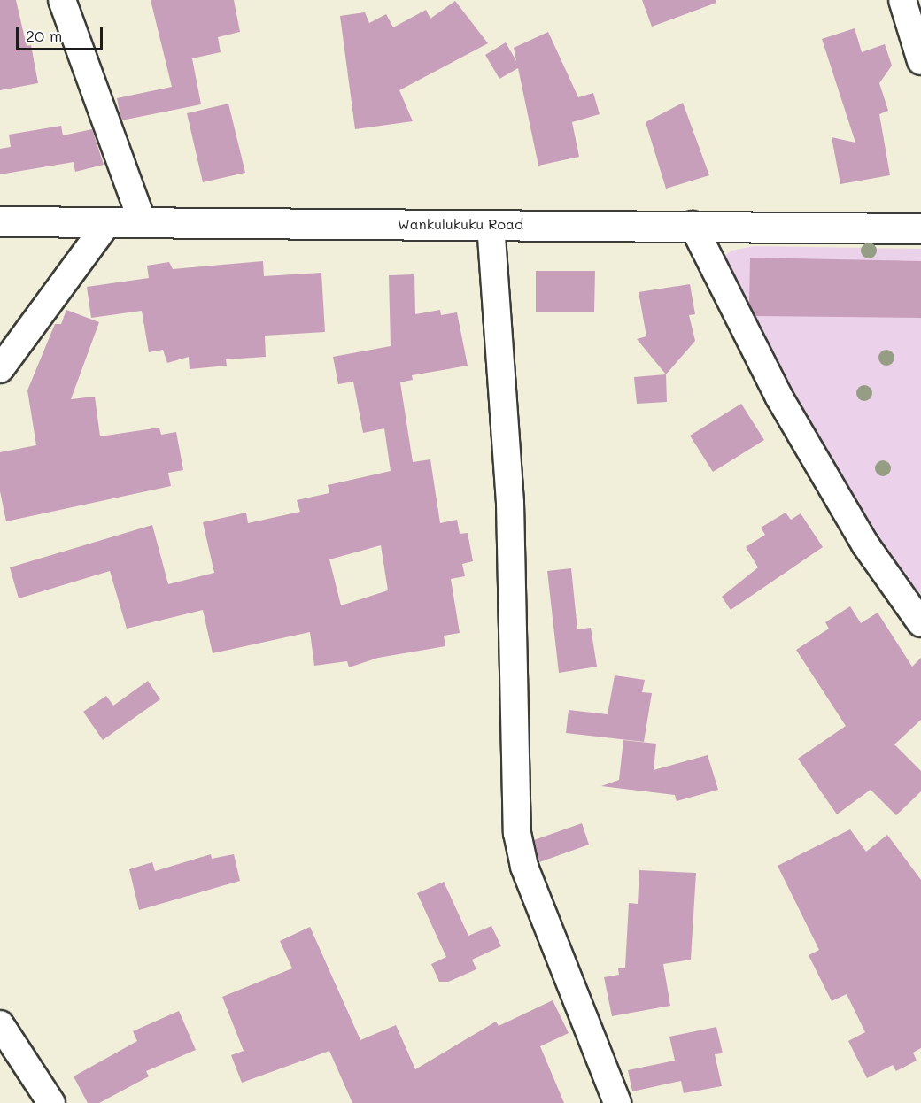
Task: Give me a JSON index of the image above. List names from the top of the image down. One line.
{"streets":{"main road":["Wankulukuku Road"]},"scale_bar":"20 m"}
